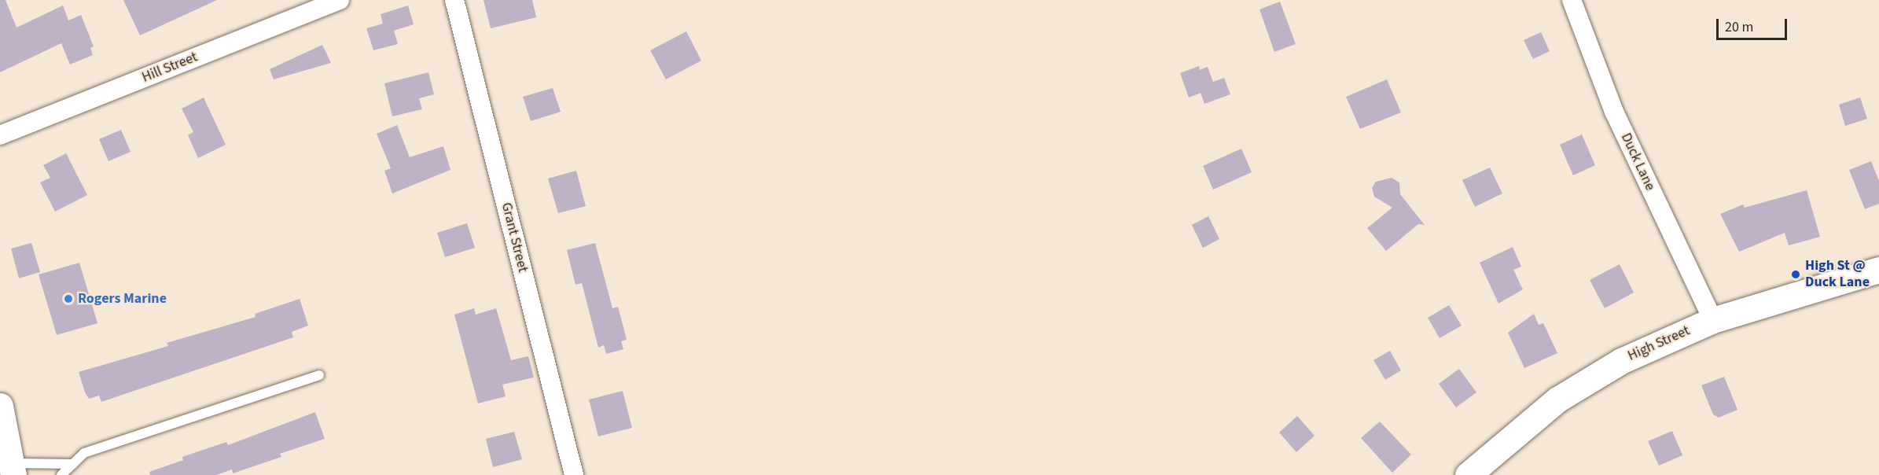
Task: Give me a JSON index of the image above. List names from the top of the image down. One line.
{"streets":{"main road":["High Street"],"street":["Hill Street","Duck Lane","Grant Street"]},"crossings":[["Duck Lane","High Street"]],"places":["High St @ Duck Lane","Rogers Marine"],"scale_bar":"20 m"}
